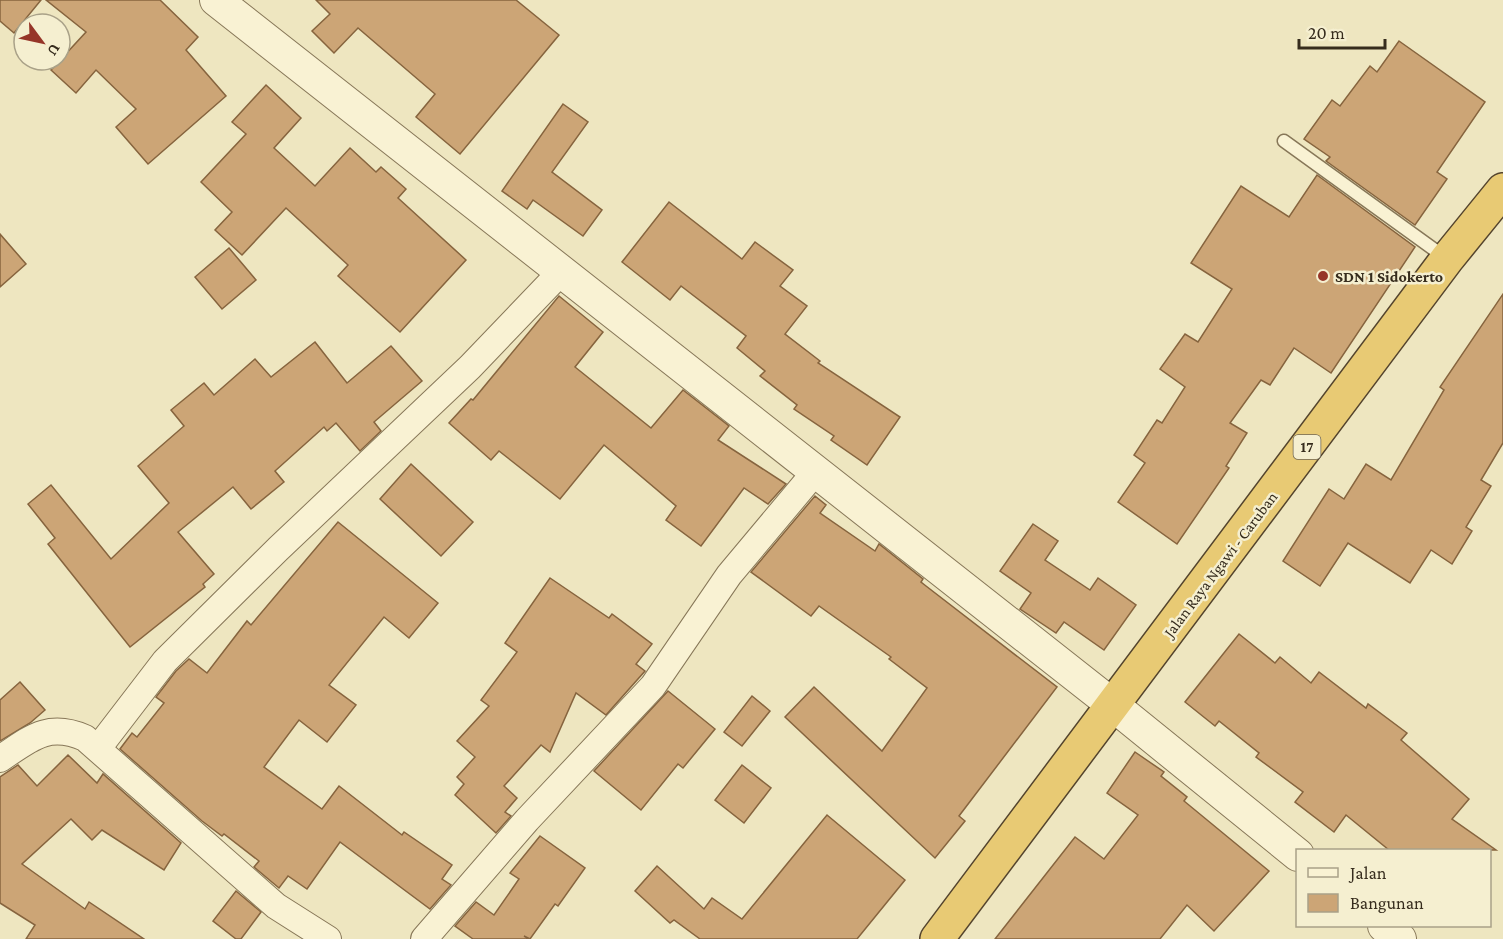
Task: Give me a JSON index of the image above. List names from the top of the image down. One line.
{"streets":{"highway":["17","Jalan Raya Ngawi - Caruban"]},"places":["SDN 1 Sidokerto"],"legend":["Jalan","Bangunan"],"scale_bar":"20 m","north":"bottom right"}
